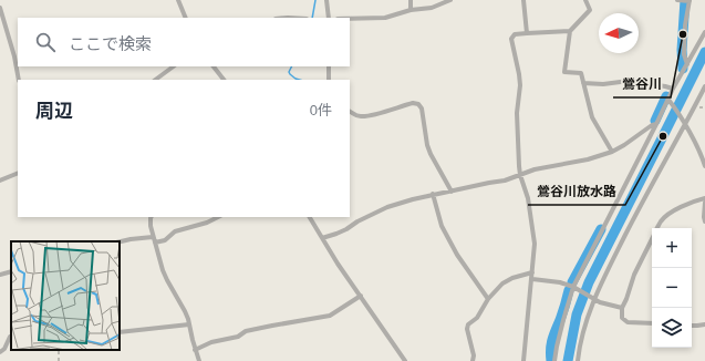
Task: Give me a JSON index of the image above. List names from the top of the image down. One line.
{"places":["鶯谷川","鶯谷川放水路"],"north":"left","page":{"search":"ここで検索","heading":["周辺","0件"],"map_buttons":["+","−"]}}
